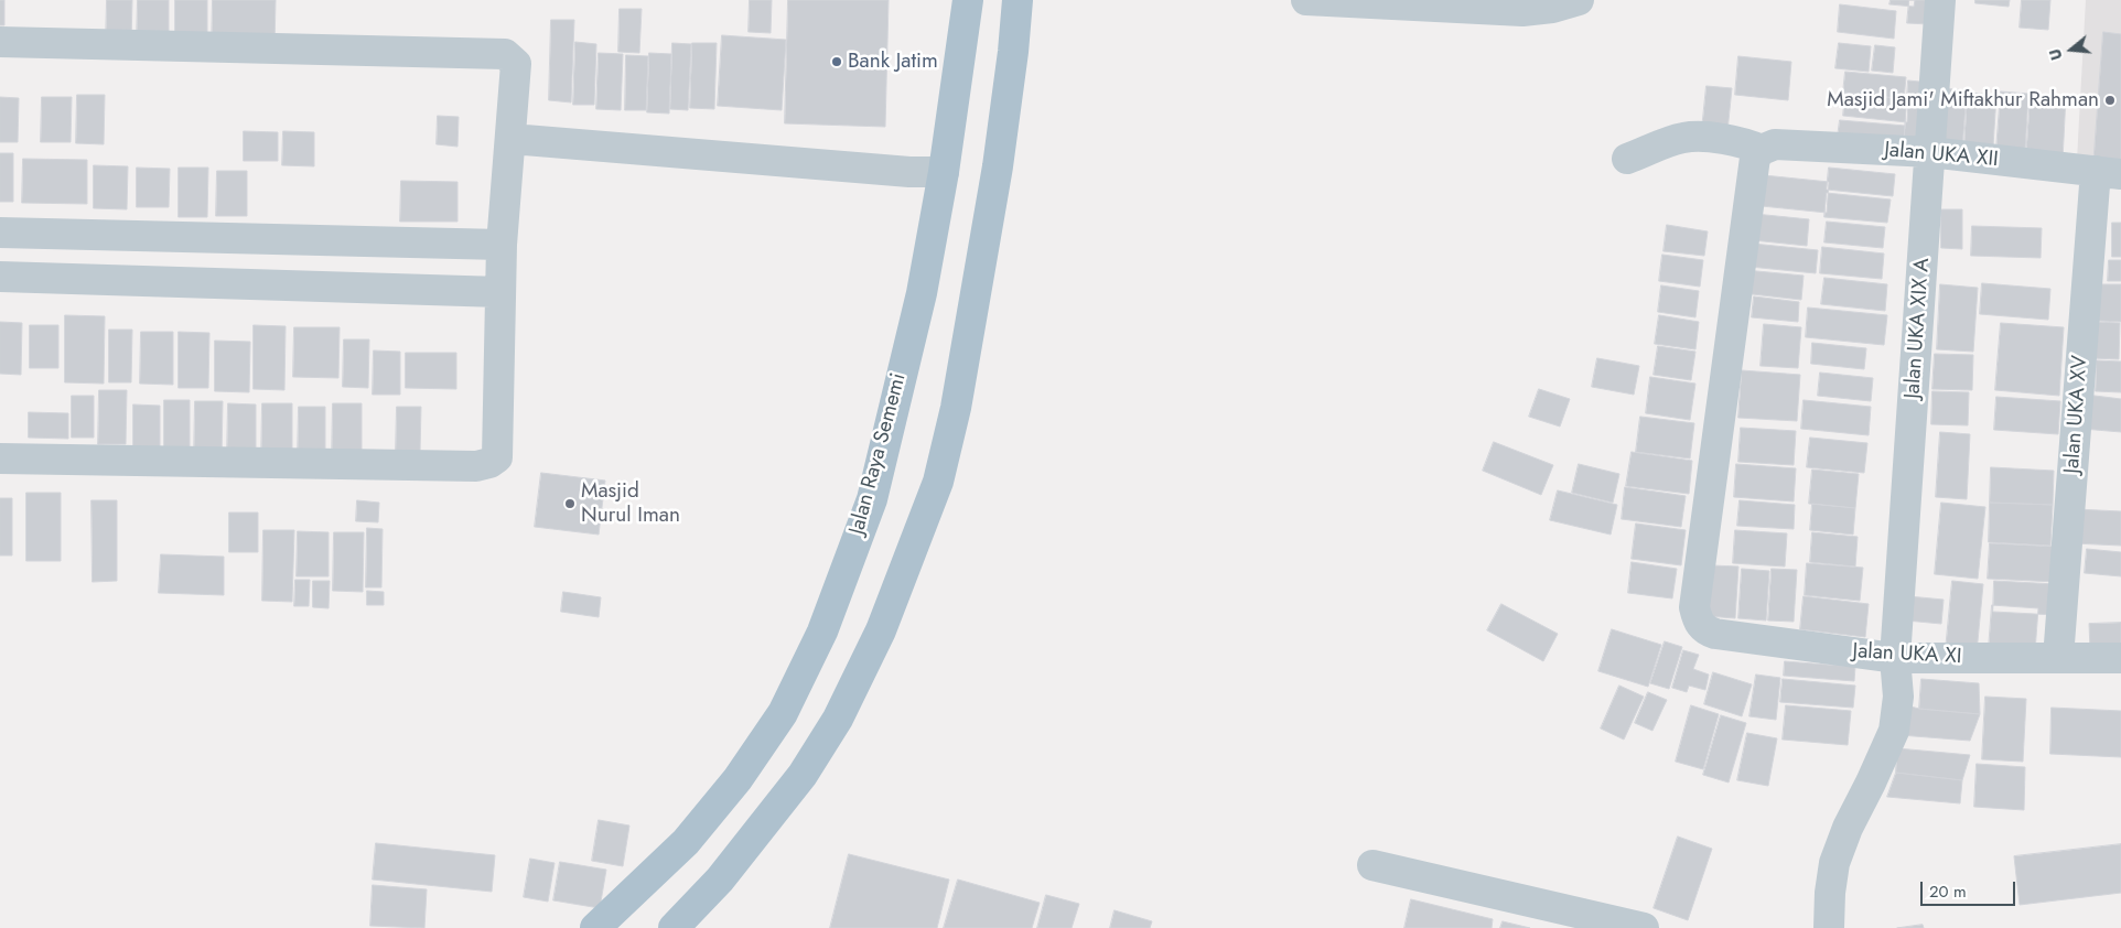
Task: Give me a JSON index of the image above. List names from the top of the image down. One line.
{"streets":{"main road":["Jalan Raya Sememi"],"street":["Jalan UKA XII","Jalan UKA XIX A","Jalan UKA XV","Jalan UKA XI"]},"crossings":[["Jalan UKA XII","Jalan UKA XIX A"],["Jalan UKA XII","Jalan UKA XV"],["Jalan UKA XII","Jalan UKA XI"],["Jalan UKA XIX A","Jalan UKA XI"],["Jalan UKA XV","Jalan UKA XI"]],"places":["Bank Jatim","Masjid Jami' Miftakhur Rahman","Masjid Nurul Iman"],"scale_bar":"20 m","north":"left"}
